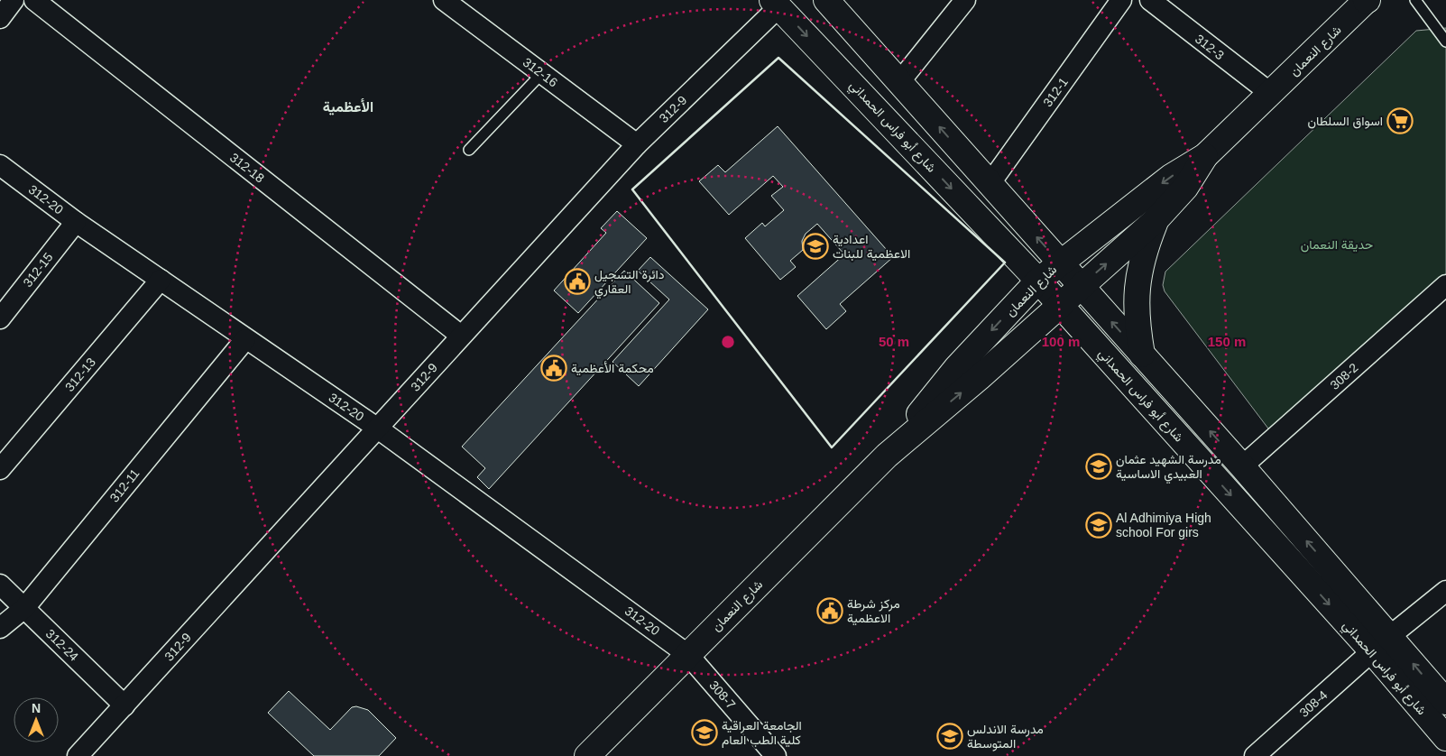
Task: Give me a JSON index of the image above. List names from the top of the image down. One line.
{"streets":{"street":["312-3","شارع النعمان","312-16","312-1","312-9","شارع أبو فراس الحمداني","312-18","312-20","312-15","312-13","308-2","312-11","312-24","308-7","308-4"]},"crossings":[["312-3","شارع النعمان"],["شارع النعمان","شارع أبو فراس الحمداني"],["شارع النعمان","312-20"],["شارع النعمان","308-7"],["312-16","312-9"],["312-1","شارع أبو فراس الحمداني"],["312-9","شارع أبو فراس الحمداني"],["312-9","312-18"],["312-9","312-20"],["312-9","312-24"],["شارع أبو فراس الحمداني","308-2"],["شارع أبو فراس الحمداني","308-4"],["312-20","312-15"],["312-20","312-13"],["312-20","312-11"],["312-20","308-7"],["312-11","312-24"]],"districts":["الأعظمية"],"parks":["حديقة النعمان"],"places":{"supermarket":["اسواق السلطان"],"school or university":["اعدادية الاعظمية للبنات","مدرسة الشهيد عثمان العبيدي الاساسية","Al Adhimiya High school For girs","الجامعة العراقية كلية الطب العام","مدرسة الاندلس المتوسطة"],"public building":["دائرة التسجيل العقاري","محكمة الأعظمية","مركز شرطة الاعظمية"]},"north":"top","rings":["50 m","100 m","150 m"]}
